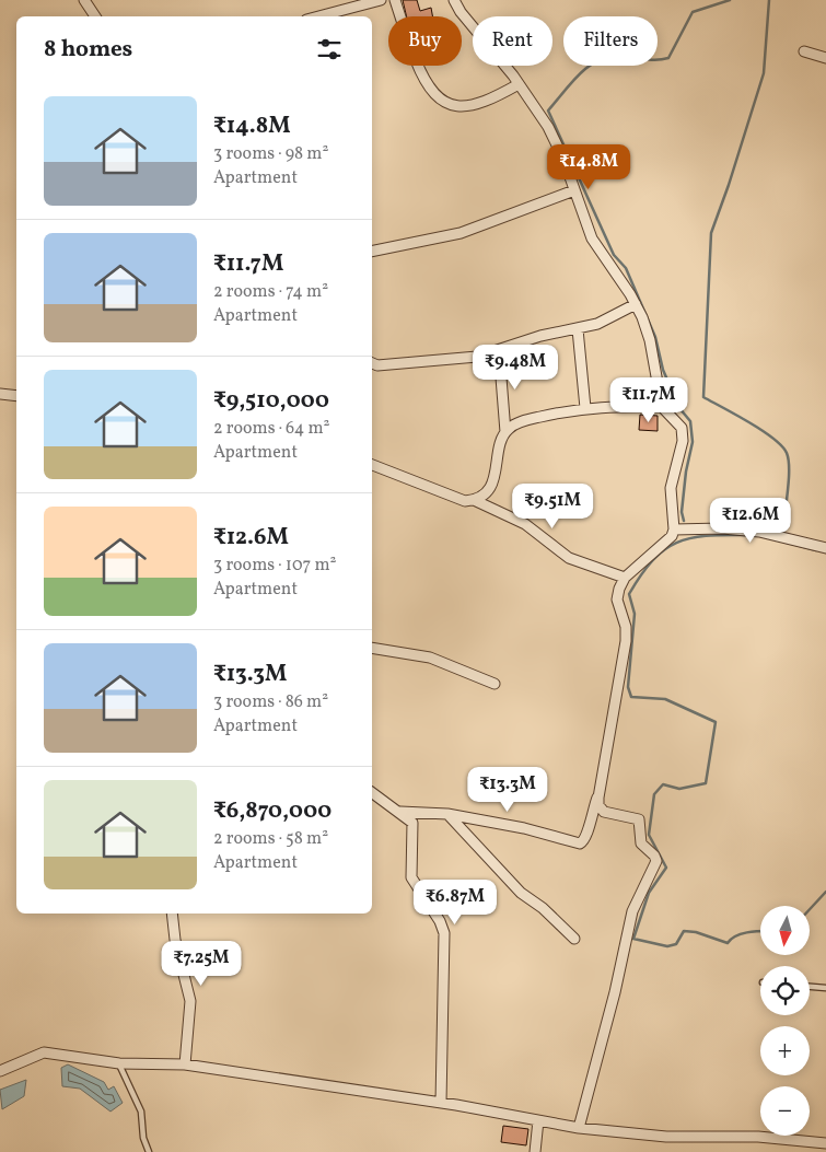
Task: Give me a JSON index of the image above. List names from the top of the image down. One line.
{"north":"bottom","page":{"chip":["Buy","Rent","Filters"],"heading":"8 homes","list":[{"name":"₹14.8M","note":"3 rooms · 98 m² · Apartment"},{"name":"₹11.7M","note":"2 rooms · 74 m² · Apartment"},{"name":"₹9,510,000","note":"2 rooms · 64 m² · Apartment"},{"name":"₹12.6M","note":"3 rooms · 107 m² · Apartment"},{"name":"₹13.3M","note":"3 rooms · 86 m² · Apartment"},{"name":"₹6,870,000","note":"2 rooms · 58 m² · Apartment"}],"price":["₹14.8M","₹9.48M","₹11.7M","₹9.51M","₹12.6M","₹13.3M","₹6.87M","₹7.25M"],"map_buttons":["+","−"]}}
